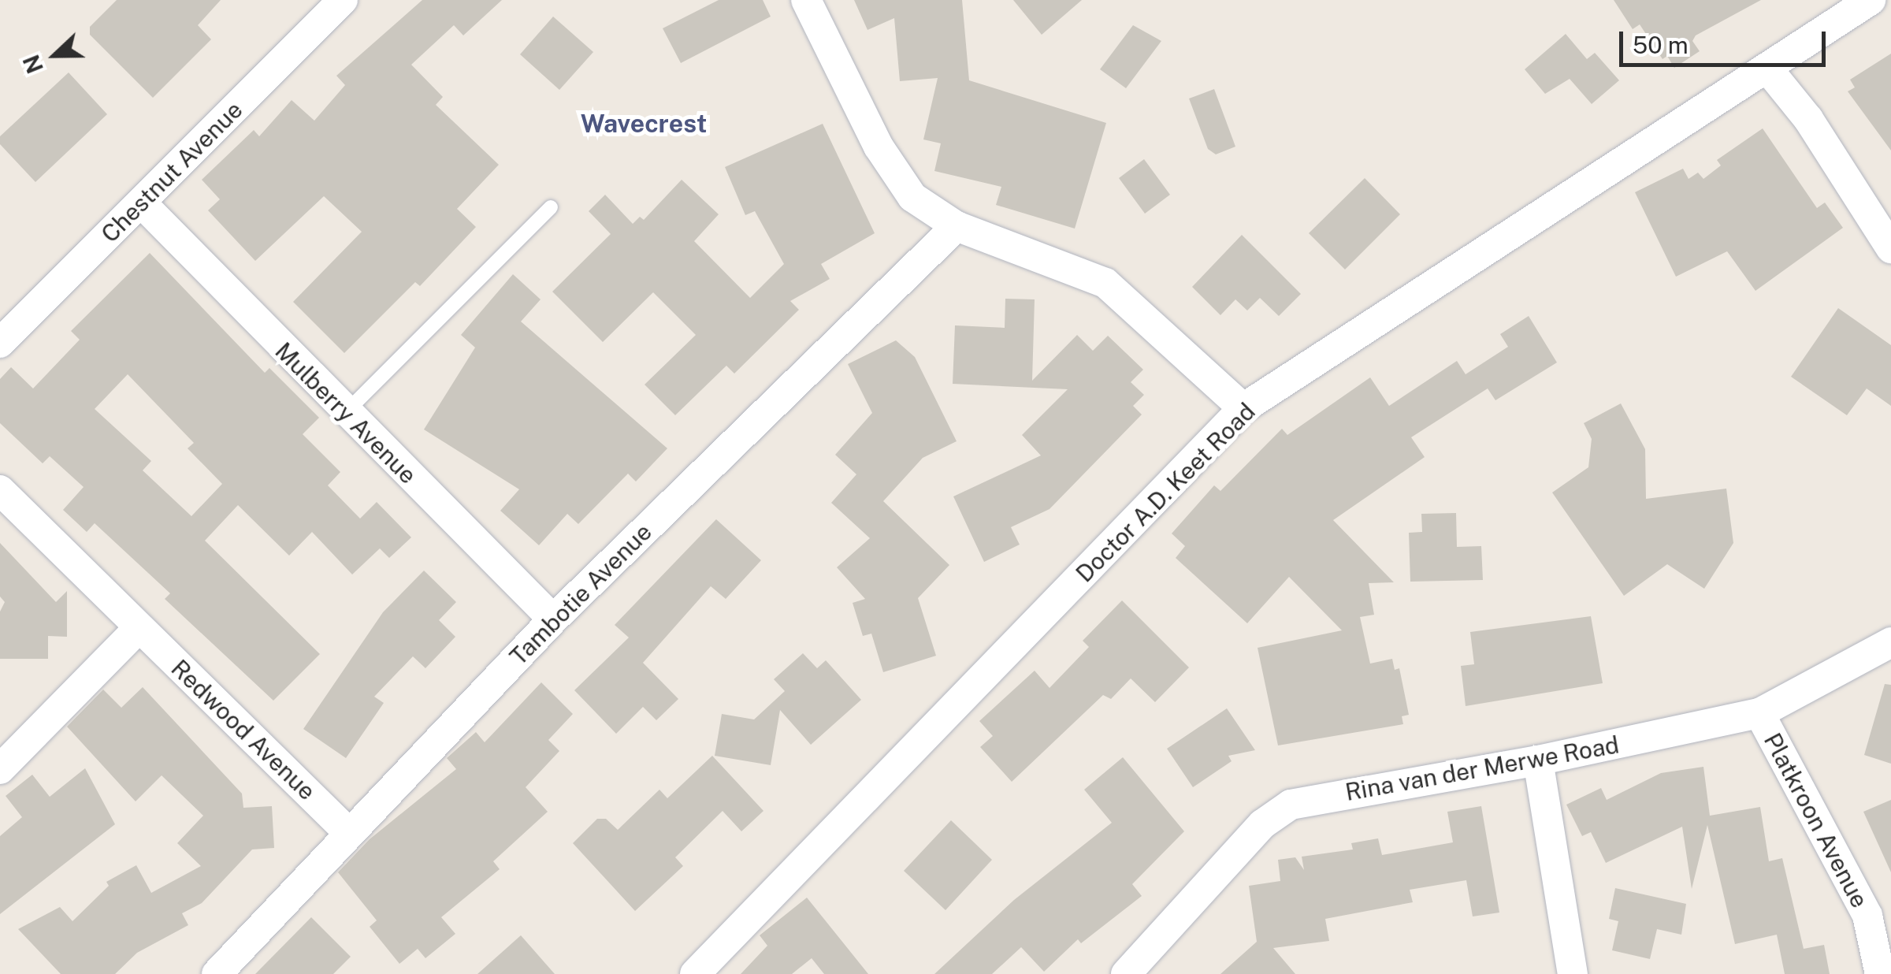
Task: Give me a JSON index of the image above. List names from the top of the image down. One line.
{"streets":{"street":["Chestnut Avenue","Mulberry Avenue","Doctor A.D. Keet Road","Tambotie Avenue","Redwood Avenue","Rina van der Merwe Road","Platkroon Avenue"]},"crossings":[["Chestnut Avenue","Mulberry Avenue"],["Mulberry Avenue","Tambotie Avenue"],["Tambotie Avenue","Redwood Avenue"],["Rina van der Merwe Road","Platkroon Avenue"]],"districts":["Wavecrest"],"scale_bar":"50 m","north":"left"}
